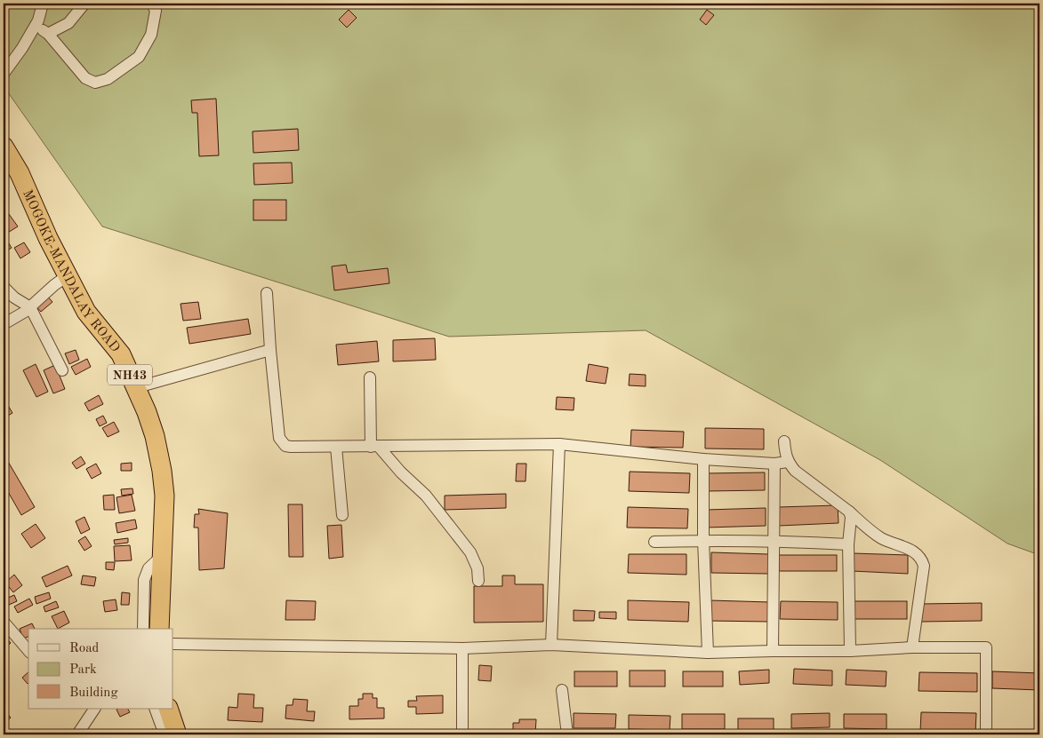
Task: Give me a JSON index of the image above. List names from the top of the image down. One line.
{"streets":{"highway":["MOGOKE-MANDALAY ROAD","NH43"]},"legend":["Road","Park","Building"]}
